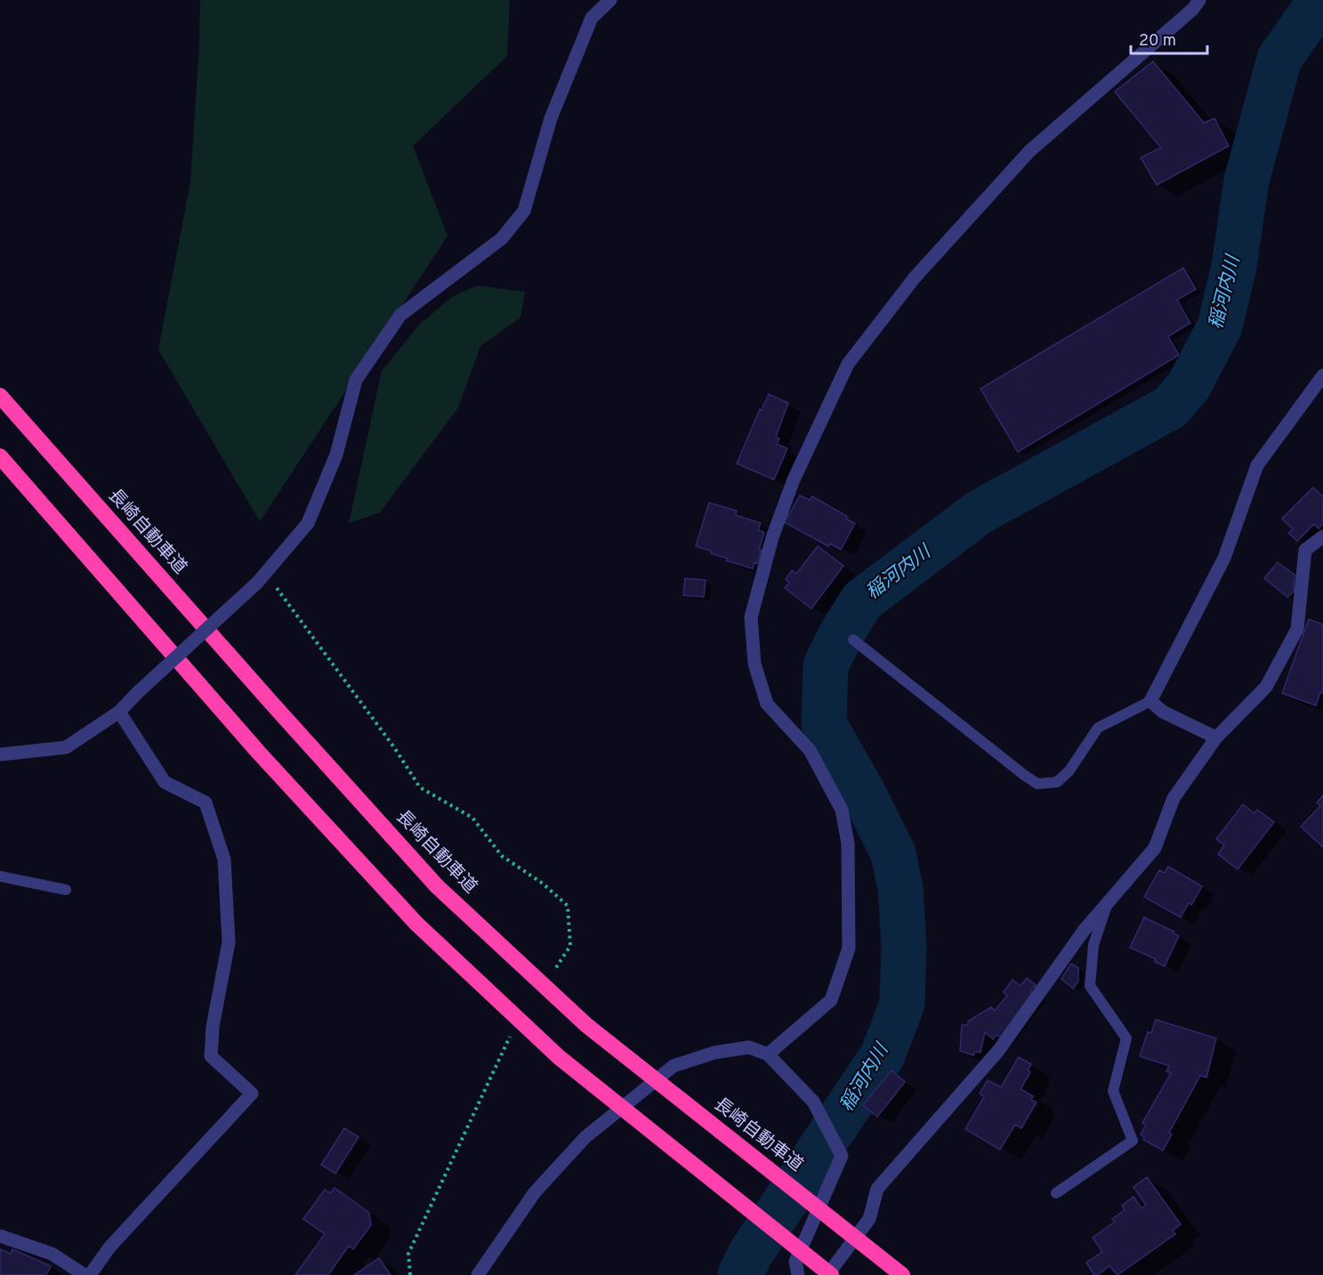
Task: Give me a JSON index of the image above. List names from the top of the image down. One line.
{"streets":{"highway":["長崎自動車道"]},"water":["稲河内川"],"scale_bar":"20 m"}
